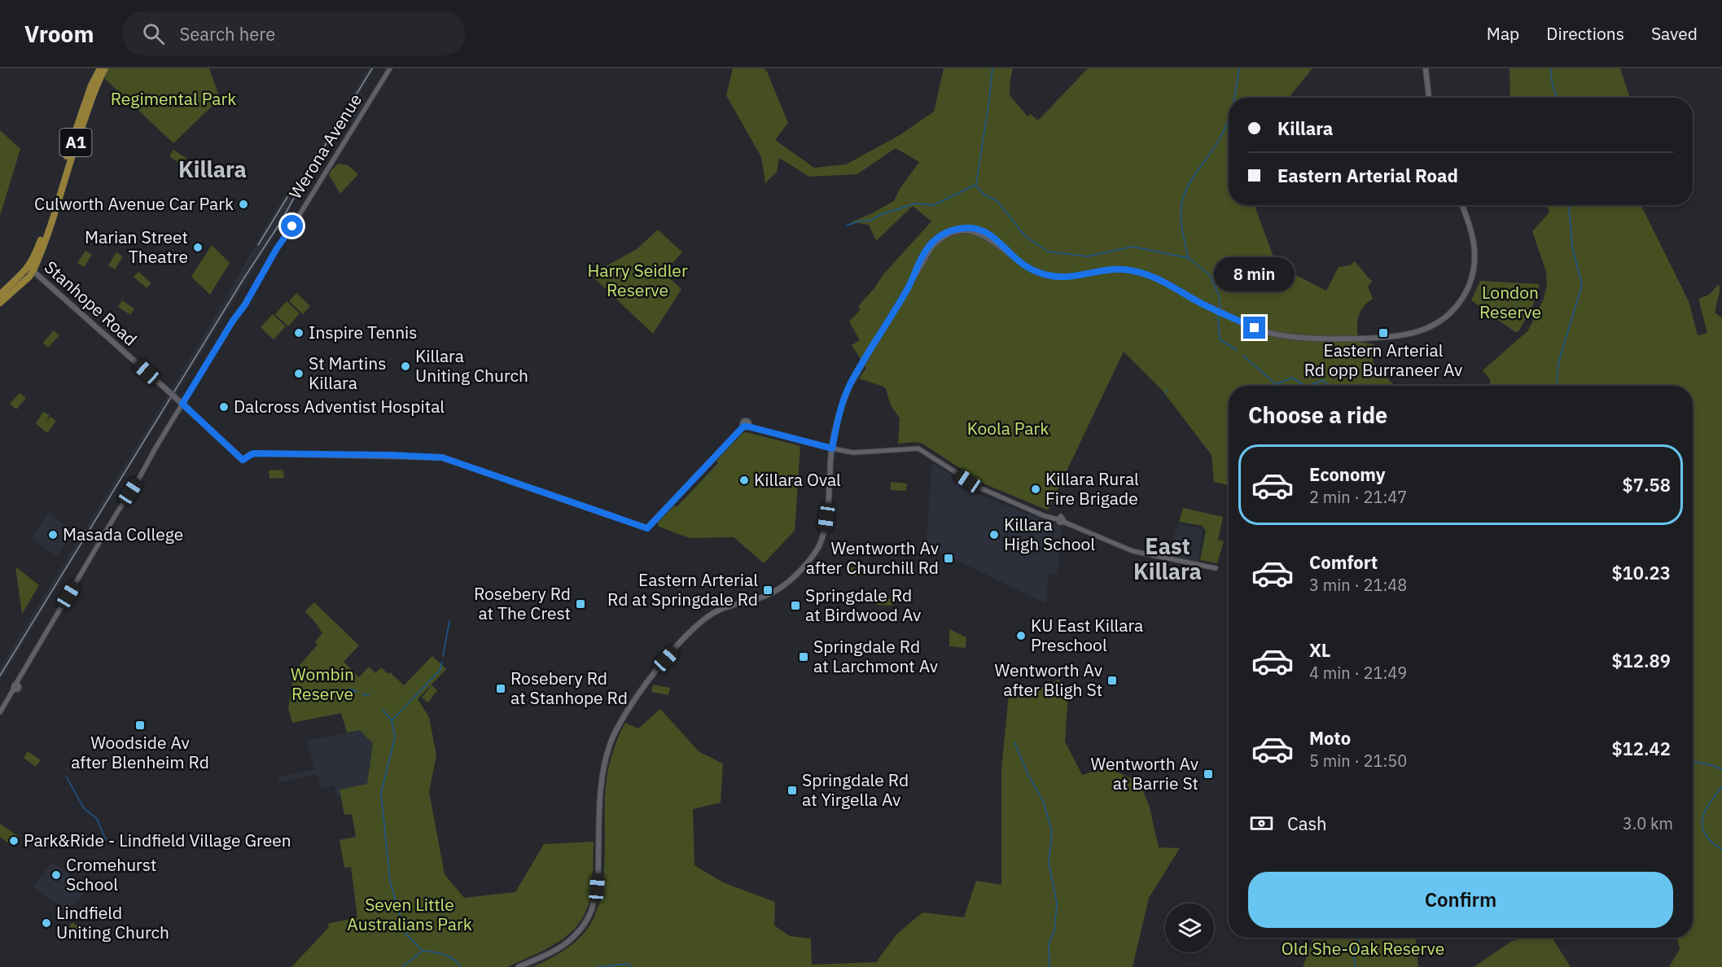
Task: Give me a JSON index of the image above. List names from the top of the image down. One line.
{"streets":{"highway":["A1"],"main road":["Stanhope Road"],"street":["Werona Avenue"]},"crossings":[["A1","Stanhope Road"],["Werona Avenue","Stanhope Road"]],"districts":["Killara","East Killara"],"parks":["Regimental Park","Harry Seidler Reserve","London Reserve","Koola Park","Wombin Reserve","Seven Little Australians Park","Old She-Oak Reserve"],"places":{"other":["Culworth Avenue Car Park","Marian Street Theatre","Inspire Tennis","Killara Uniting Church","St Martins Killara","Dalcross Adventist Hospital","Killara Oval","Killara Rural Fire Brigade","Masada College","Killara High School","KU East Killara Preschool","Park&Ride - Lindfield Village Green","Cromehurst School","Lindfield Uniting Church"],"transit":["Eastern Arterial Rd opp Burraneer Av","Wentworth Av after Churchill Rd","Eastern Arterial Rd at Springdale Rd","Rosebery Rd at The Crest","Springdale Rd at Birdwood Av","Springdale Rd at Larchmont Av","Wentworth Av after Bligh St","Rosebery Rd at Stanhope Rd","Woodside Av after Blenheim Rd","Wentworth Av at Barrie St","Springdale Rd at Yirgella Av"]},"page":{"header":"Vroom","search":"Search here","nav":["Map","Directions","Saved"],"banner":["Killara","Eastern Arterial Road"],"bubble":"8 min","heading":"Choose a ride","list":[{"name":"Economy","note":"2 min · 21:47","value":"$7.58"},{"name":"Comfort","note":"3 min · 21:48","value":"$10.23"},{"name":"XL","note":"4 min · 21:49","value":"$12.89"},{"name":"Moto","note":"5 min · 21:50","value":"$12.42"}],"pay":["Cash","3.0 km"],"buttons":"Confirm"}}
